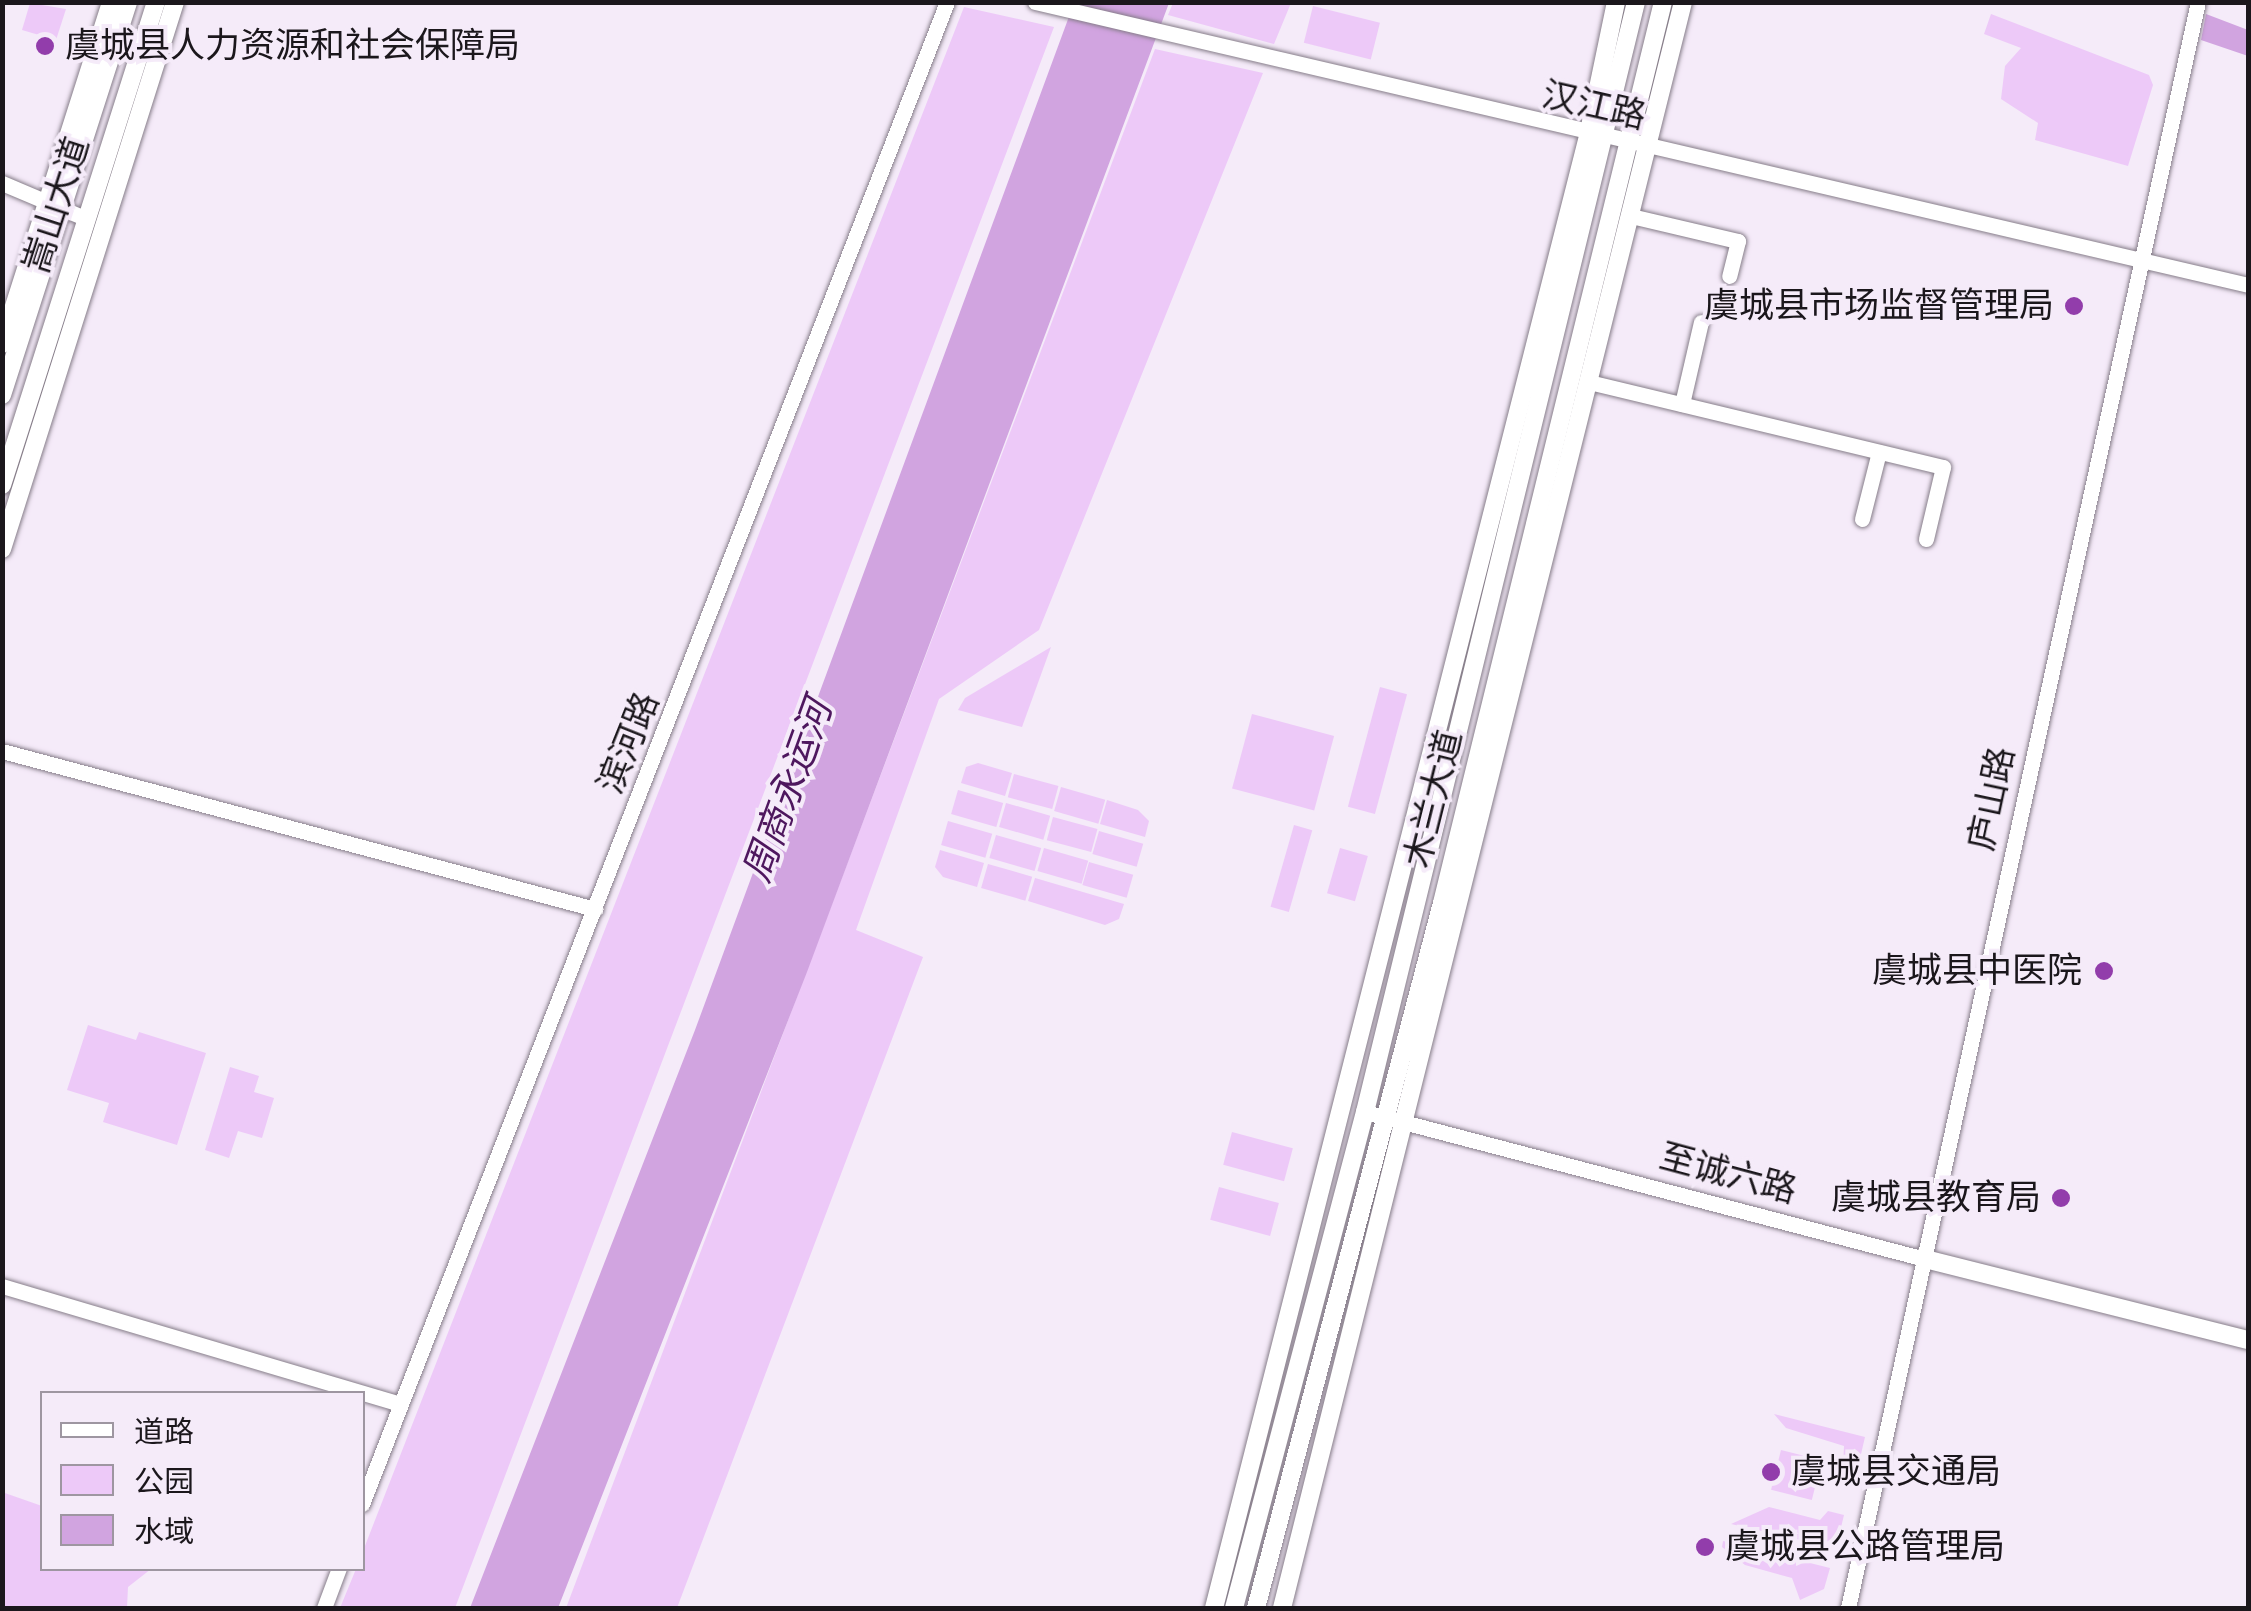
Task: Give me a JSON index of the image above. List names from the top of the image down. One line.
{"streets":{"main road":["嵩山大道","木兰大道","至诚六路"],"street":["汉江路","滨河路","庐山路"]},"crossings":[["汉江路","木兰大道"],["汉江路","庐山路"],["木兰大道","至诚六路"],["庐山路","至诚六路"]],"water":["周商永运河"],"places":["虞城县人力资源和社会保障局","虞城县市场监督管理局","虞城县中医院","虞城县教育局","虞城县交通局","虞城县公路管理局"],"legend":["道路","公园","水域"]}
